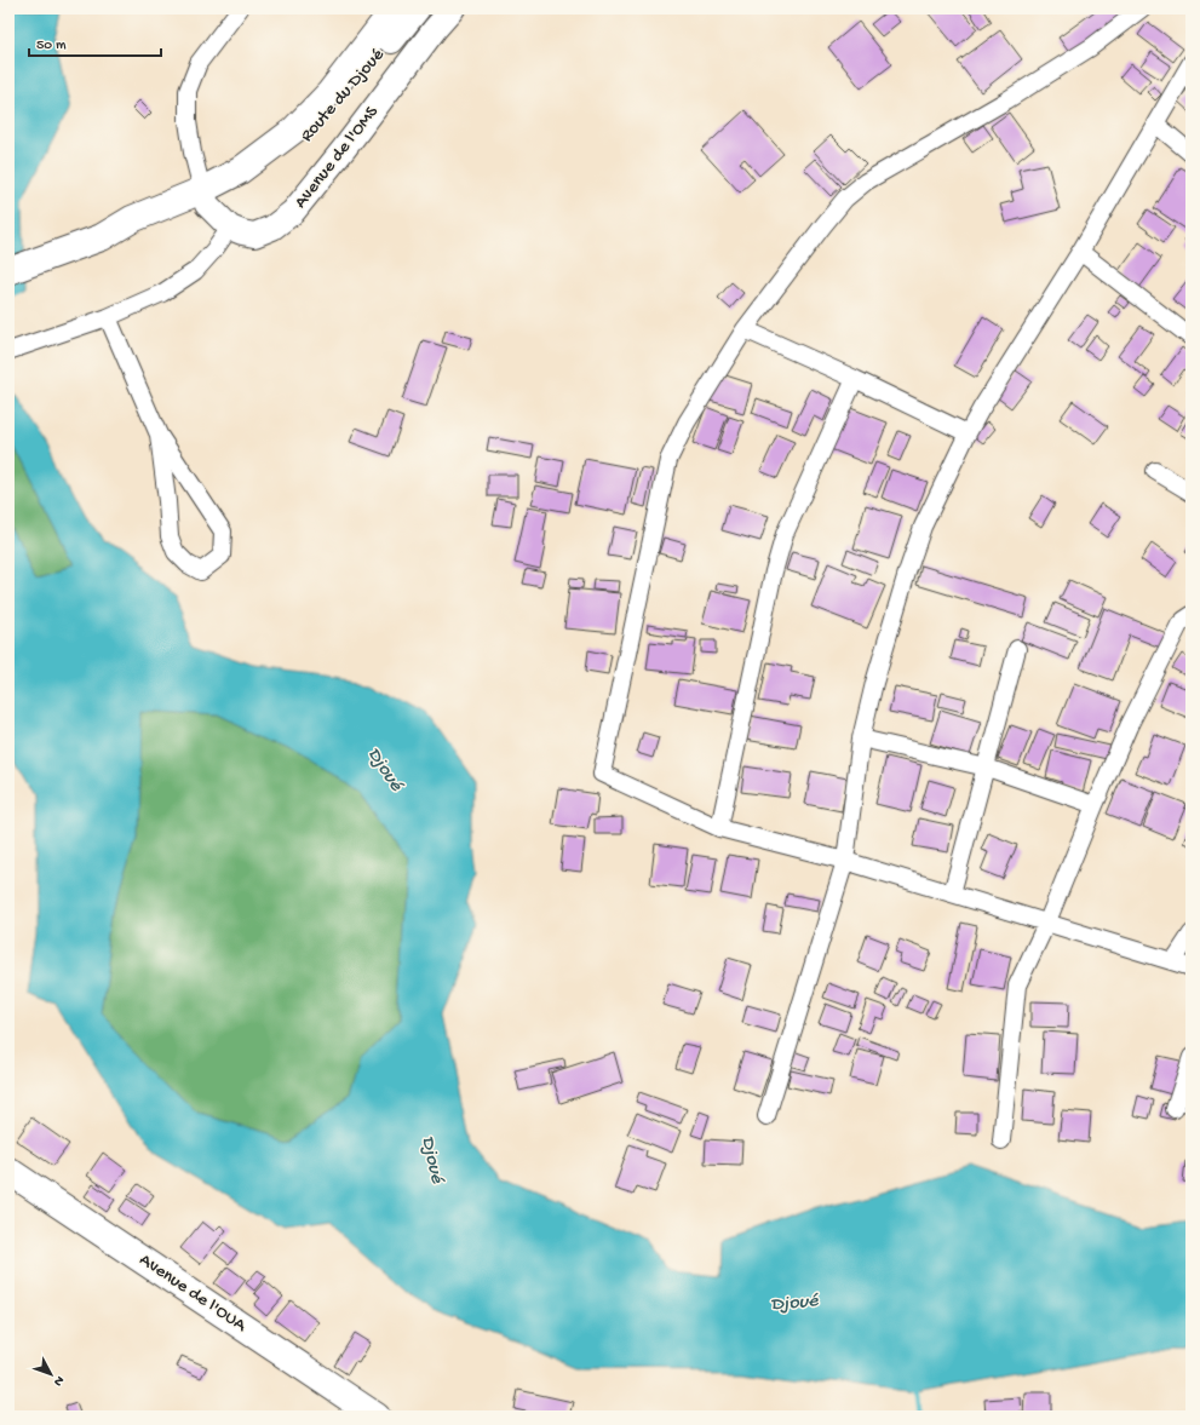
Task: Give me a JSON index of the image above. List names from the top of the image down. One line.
{"streets":{"main road":["Route du Djoué","Avenue de l'OUA"],"street":["Avenue de l'OMS"]},"crossings":[["Route du Djoué","Avenue de l'OMS"]],"water":["Djoué"],"scale_bar":"50 m","north":"bottom right"}
